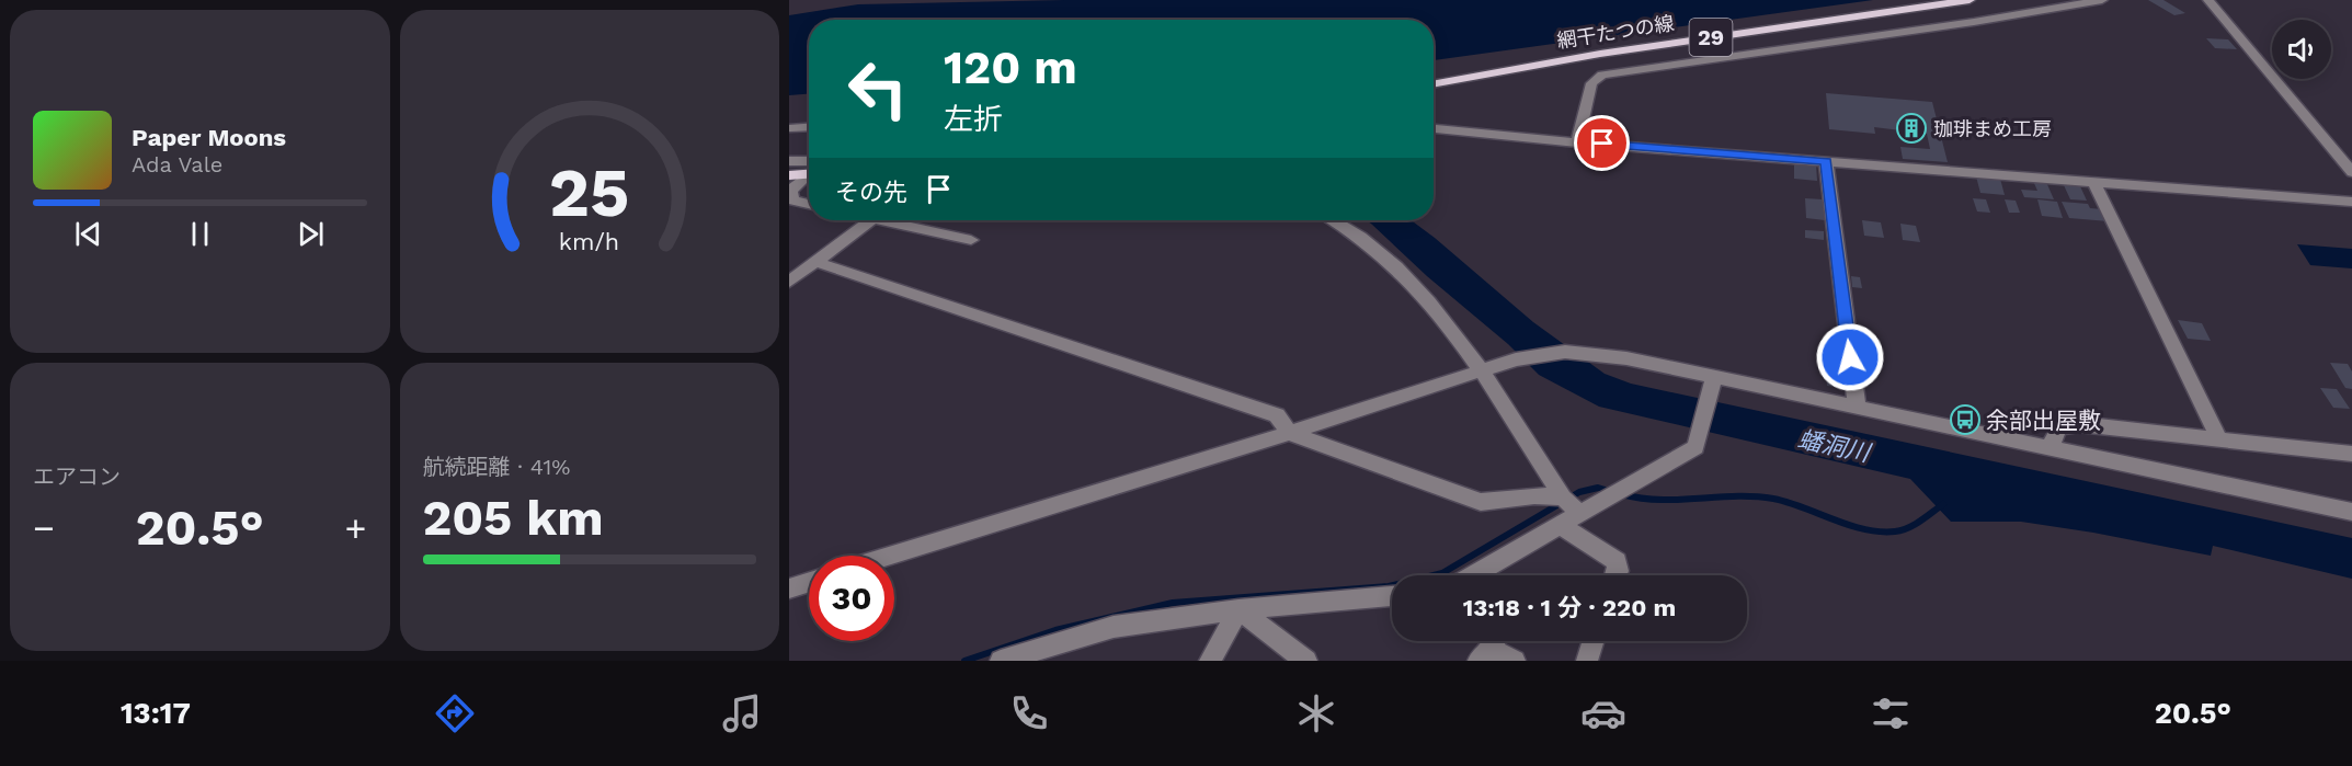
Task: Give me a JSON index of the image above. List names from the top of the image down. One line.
{"streets":{"main road":["網干たつの線","29"]},"water":["蟠洞川"],"places":{"building":["珈琲まめ工房"],"bus stop":["余部出屋敷"]},"page":{"turn":["120 m","左折"],"song":["Paper Moons","Ada Vale"],"then":"その先","tile":["エアコン",["航続距離 · 41%","205 km"]],"heat":["−","20.5°","+"],"limit":"30","trip":"13:18 · 1 分 · 220 m","tabs":["13:17","20.5°"],"gauge":["25","km/h"]}}
